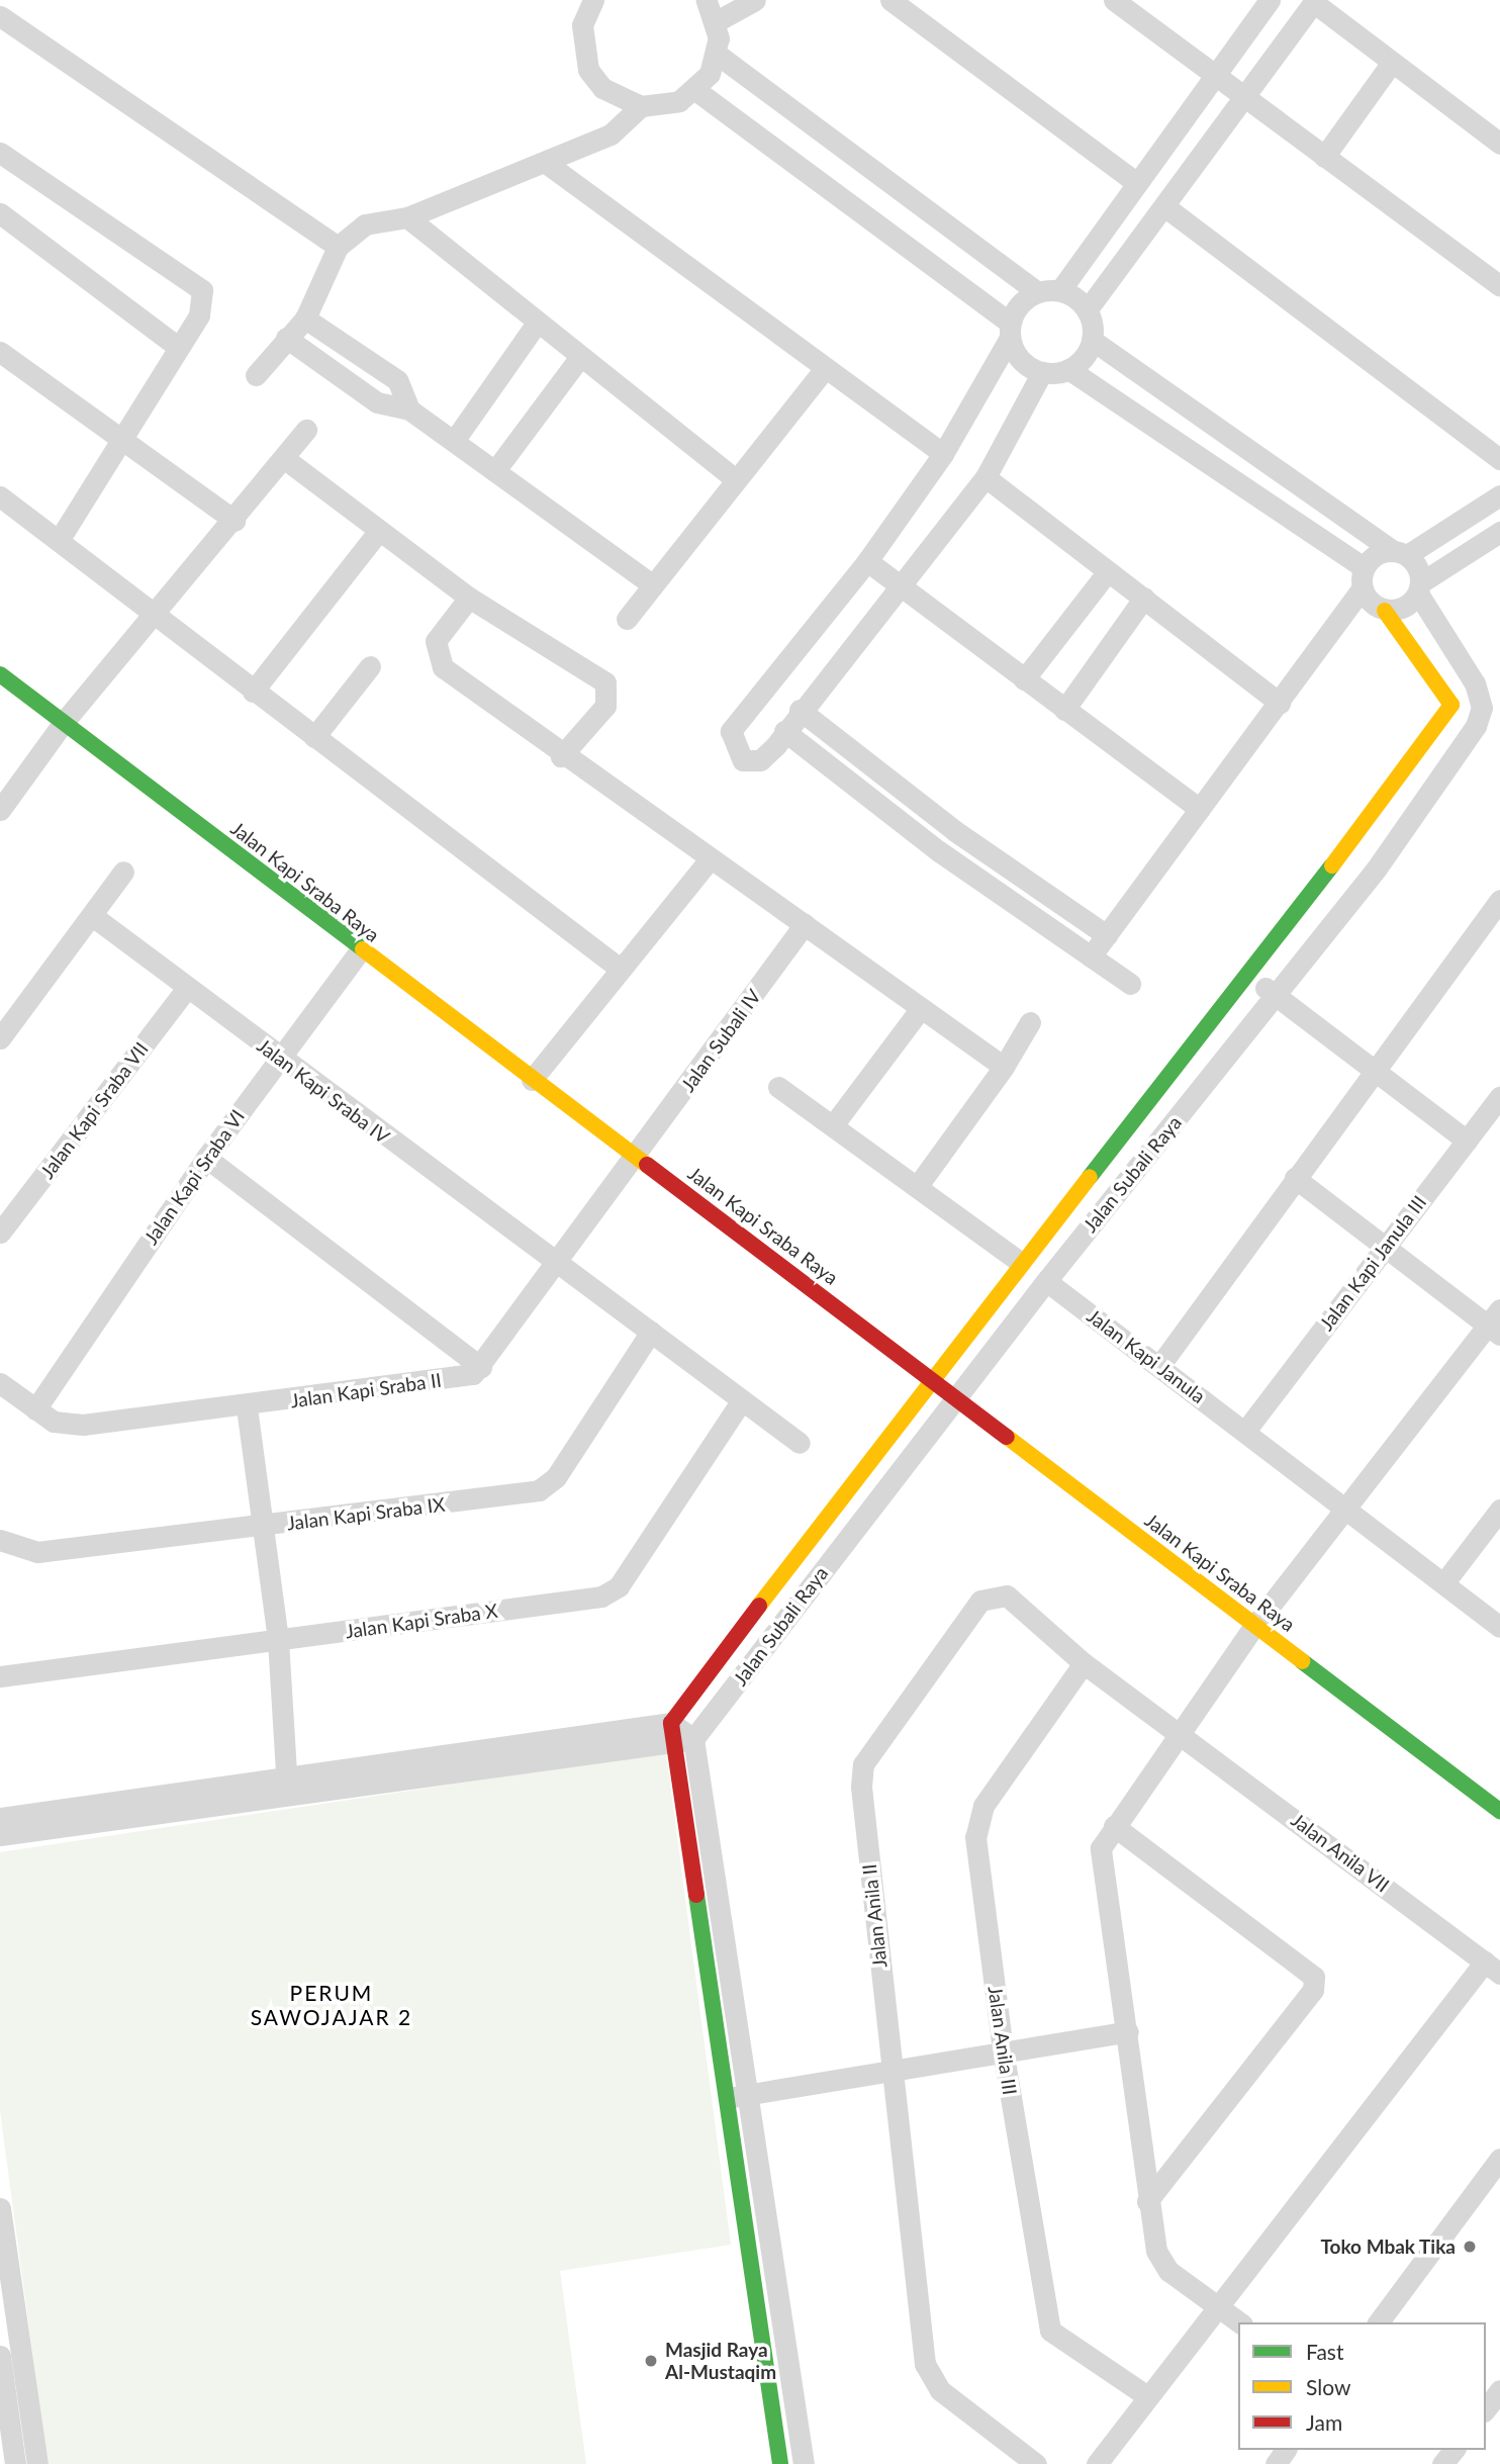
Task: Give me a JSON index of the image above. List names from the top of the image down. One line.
{"streets":{"street":["Jalan Kapi Sraba Raya","Jalan Subali IV","Jalan Kapi Sraba IV","Jalan Kapi Sraba VII","Jalan Subali Raya","Jalan Kapi Sraba VI","Jalan Kapi Janula III","Jalan Kapi Janula","Jalan Kapi Sraba II","Jalan Kapi Sraba IX","Jalan Kapi Sraba X","Jalan Anila VII","Jalan Anila II","Jalan Anila III"]},"crossings":[["Jalan Kapi Sraba Raya","Jalan Subali IV"],["Jalan Kapi Sraba Raya","Jalan Subali Raya"],["Jalan Kapi Sraba Raya","Jalan Kapi Sraba VI"],["Jalan Kapi Sraba IV","Jalan Kapi Sraba VII"],["Jalan Kapi Sraba IV","Jalan Kapi Sraba VI"],["Jalan Subali Raya","Jalan Kapi Janula"],["Jalan Kapi Sraba VI","Jalan Kapi Sraba II"],["Jalan Kapi Janula III","Jalan Kapi Janula"],["Jalan Anila VII","Jalan Anila II"],["Jalan Anila II","Jalan Anila III"]],"districts":["PERUM SAWOJAJAR 2"],"places":["Toko Mbak Tika","Masjid Raya Al-Mustaqim"],"legend":["Fast","Slow","Jam"]}
